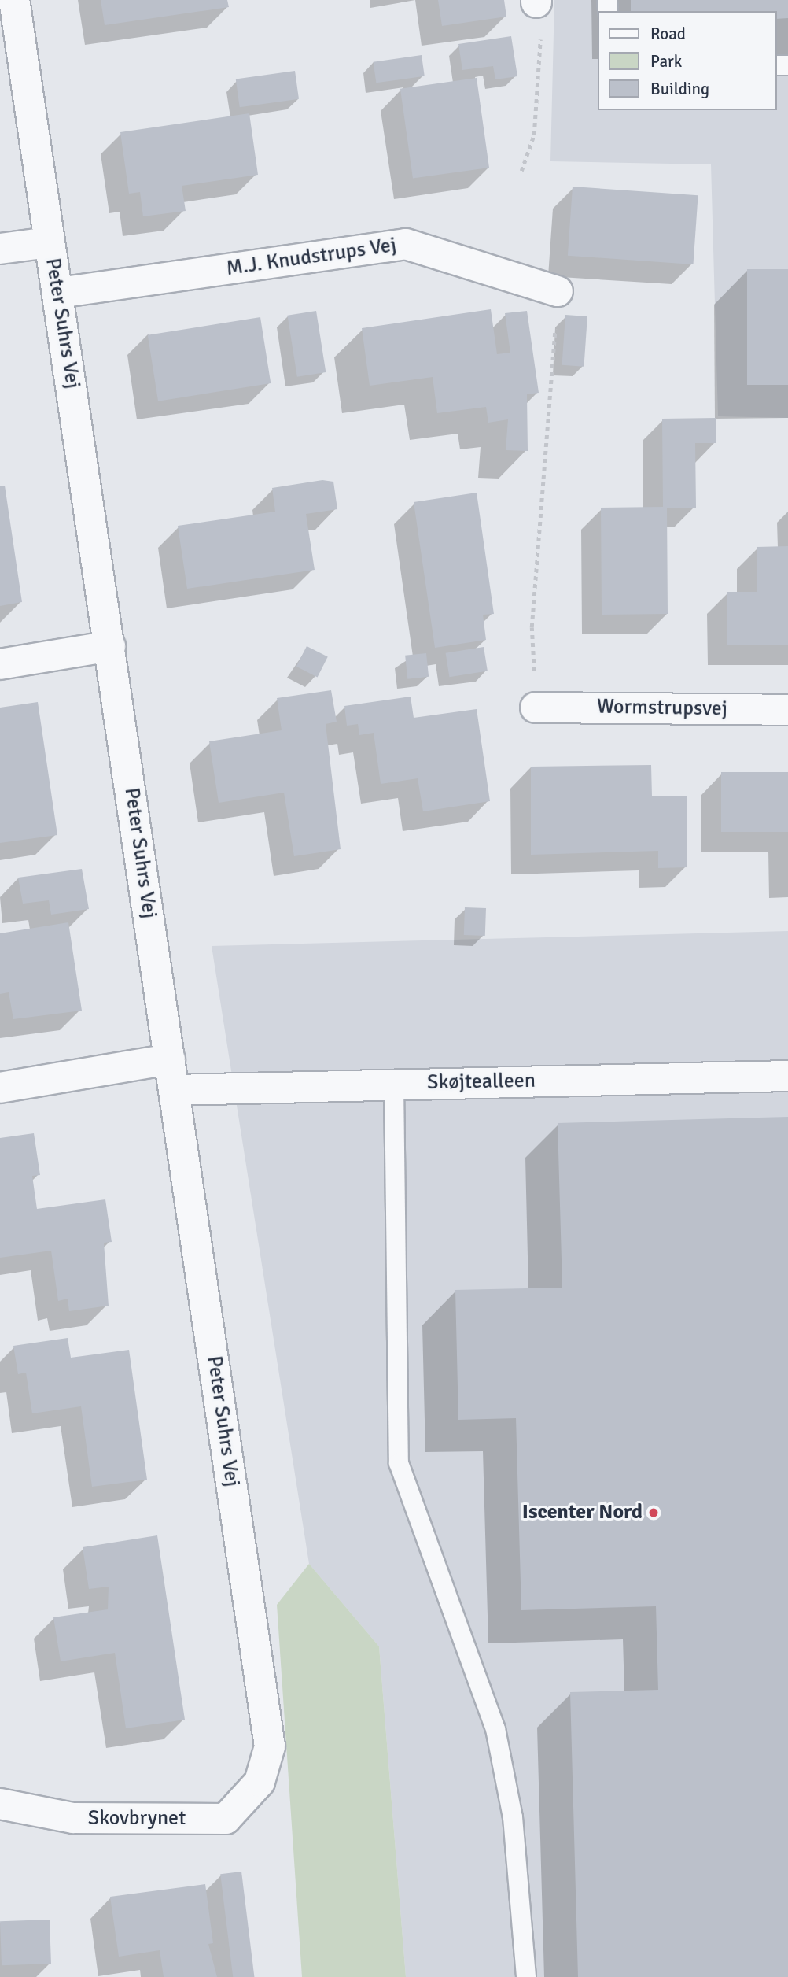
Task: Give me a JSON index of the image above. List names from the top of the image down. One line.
{"streets":{"street":["M.J. Knudstrups Vej","Peter Suhrs Vej","Wormstrupsvej","Skøjtealleen","Skovbrynet"]},"crossings":[["M.J. Knudstrups Vej","Peter Suhrs Vej"],["Peter Suhrs Vej","Skøjtealleen"],["Peter Suhrs Vej","Skovbrynet"]],"places":["Iscenter Nord"],"legend":["Road","Park","Building"]}
